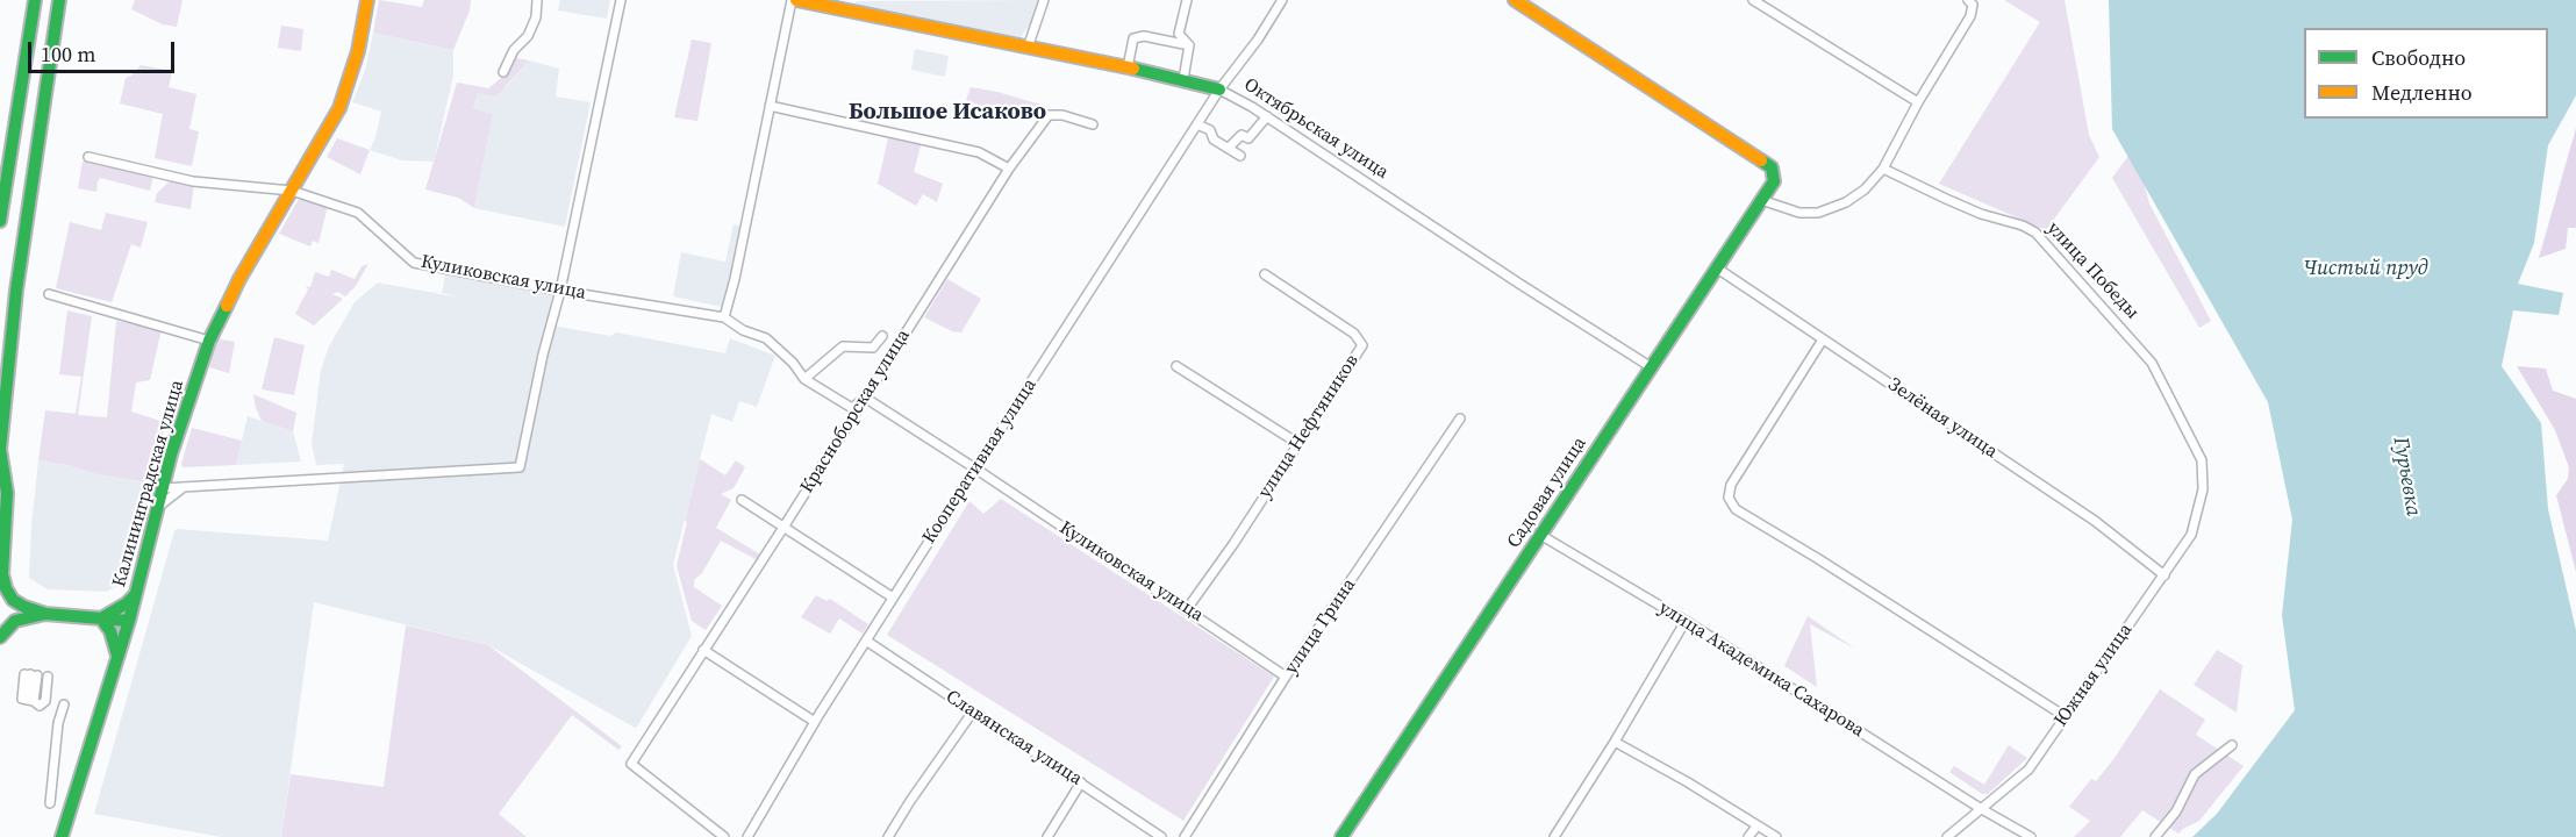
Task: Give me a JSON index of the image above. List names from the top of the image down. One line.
{"streets":{"main road":["Октябрьская улица","Калининградская улица","Садовая улица"],"street":["улица Победы","Куликовская улица","Красноборская улица","Зелёная улица","улица Нефтяников","Кооперативная улица","улица Грина","улица Академика Сахарова","Южная улица","Славянская улица"]},"crossings":[["Октябрьская улица","Кооперативная улица"],["Октябрьская улица","Садовая улица"],["улица Победы","Южная улица"],["Куликовская улица","Красноборская улица"],["Куликовская улица","улица Нефтяников"],["Куликовская улица","Кооперативная улица"],["Куликовская улица","Калининградская улица"],["Куликовская улица","улица Грина"],["Зелёная улица","Садовая улица"],["Зелёная улица","Южная улица"],["Кооперативная улица","Славянская улица"],["Садовая улица","улица Академика Сахарова"],["улица Академика Сахарова","Южная улица"]],"districts":["Большое Исаково"],"water":["Чистый пруд","Гурьевка"],"legend":["Свободно","Медленно"],"scale_bar":"100 m"}
